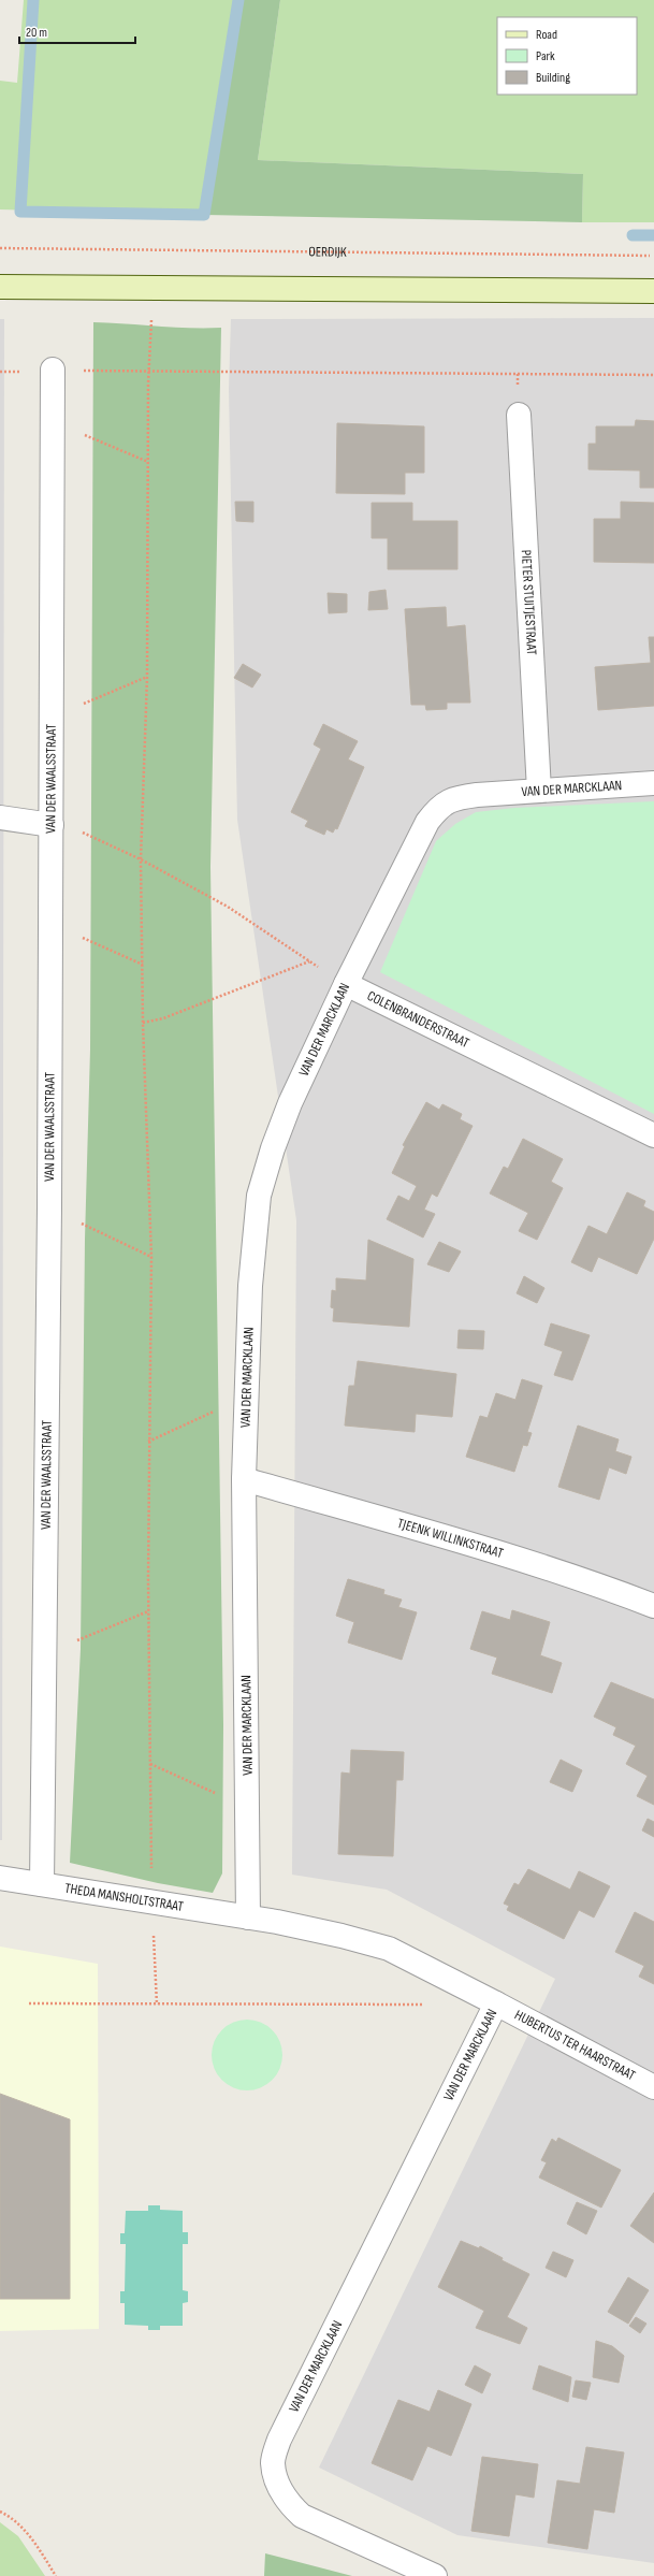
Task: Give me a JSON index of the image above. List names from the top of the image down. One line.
{"streets":{"street":["PIETER STUITJESTRAAT","VAN DER WAALSSTRAAT","VAN DER MARCKLAAN","COLENBRANDERSTRAAT","TJEENK WILLINKSTRAAT","THEDA MANSHOLTSTRAAT","HUBERTUS TER HAARSTRAAT"],"path":["OERDIJK"]},"crossings":[["PIETER STUITJESTRAAT","VAN DER MARCKLAAN"],["VAN DER WAALSSTRAAT","THEDA MANSHOLTSTRAAT"],["VAN DER MARCKLAAN","COLENBRANDERSTRAAT"],["VAN DER MARCKLAAN","TJEENK WILLINKSTRAAT"],["VAN DER MARCKLAAN","THEDA MANSHOLTSTRAAT"],["VAN DER MARCKLAAN","HUBERTUS TER HAARSTRAAT"]],"legend":["Road","Park","Building"],"scale_bar":"20 m"}
